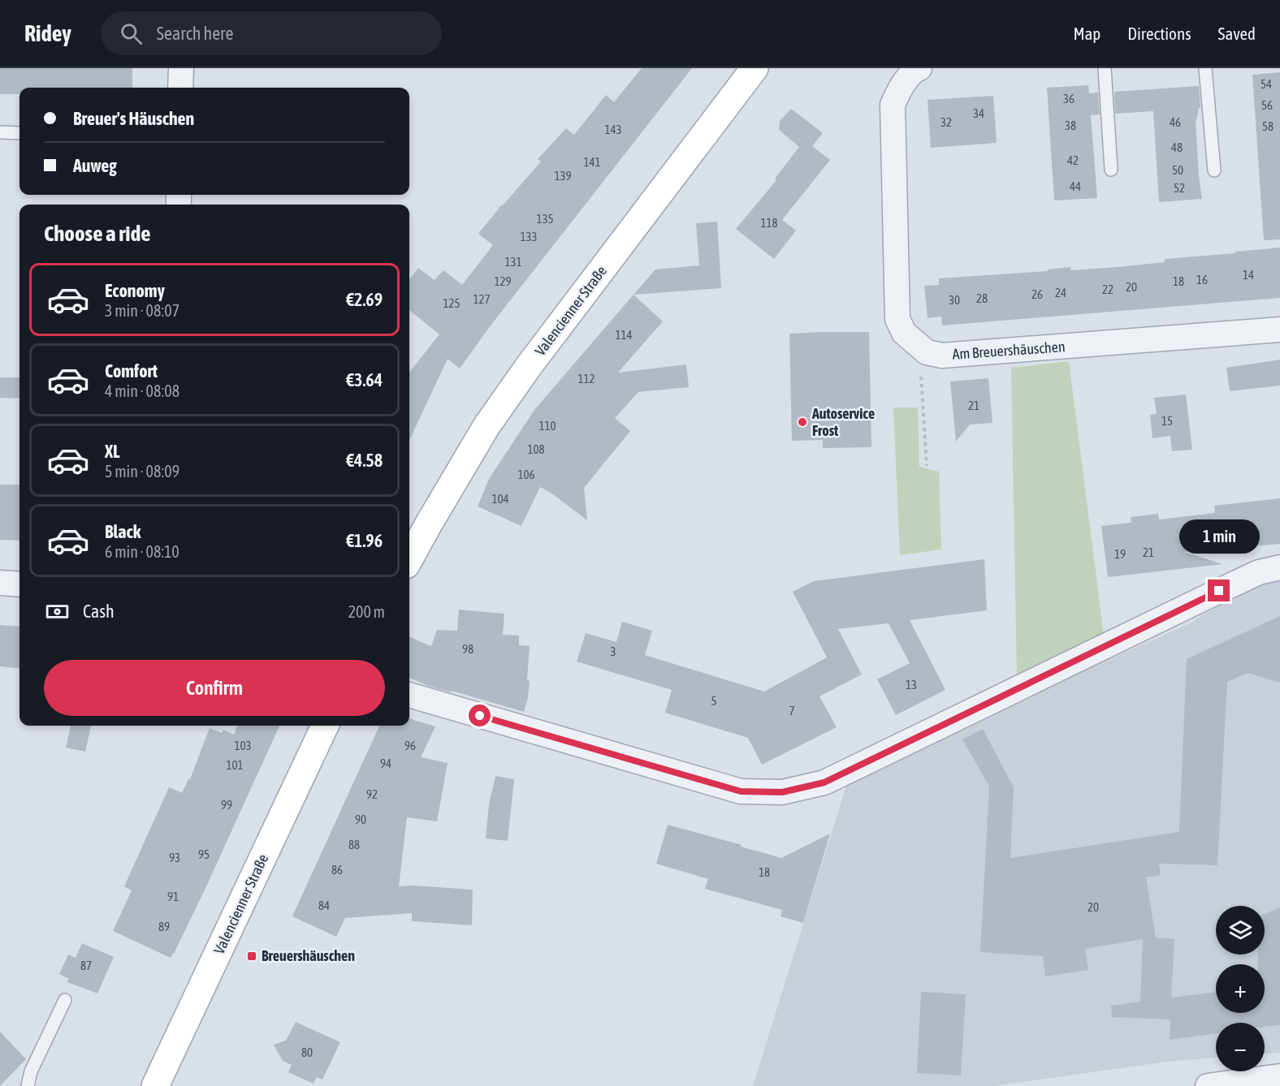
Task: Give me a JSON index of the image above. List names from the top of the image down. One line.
{"streets":{"main road":["Valencienner Straße"],"street":["Am Breuershäuschen"]},"places":{"other":["Autoservice Frost"],"transit":["Breuershäuschen"]},"house_numbers":["54","36","56","34","32","46","38","58","143","48","42","141","50","139","44","52","135","118","133","131","14","16","129","18","20","22","24","26","28","127","30","125","114","112","21","15","110","108","106","104","21","19","98","3","13","5","7","103","96","94","101","92","99","90","88","95","93","86","18","91","84","20","89","87","80"],"page":{"header":"Ridey","search":"Search here","nav":["Map","Directions","Saved"],"banner":["Breuer's Häuschen","Auweg"],"heading":"Choose a ride","list":[{"name":"Economy","note":"3 min · 08:07","value":"€2.69"},{"name":"Comfort","note":"4 min · 08:08","value":"€3.64"},{"name":"XL","note":"5 min · 08:09","value":"€4.58"},{"name":"Black","note":"6 min · 08:10","value":"€1.96"}],"bubble":"1 min","pay":["Cash","200 m"],"buttons":"Confirm","map_buttons":["+","−"]}}
